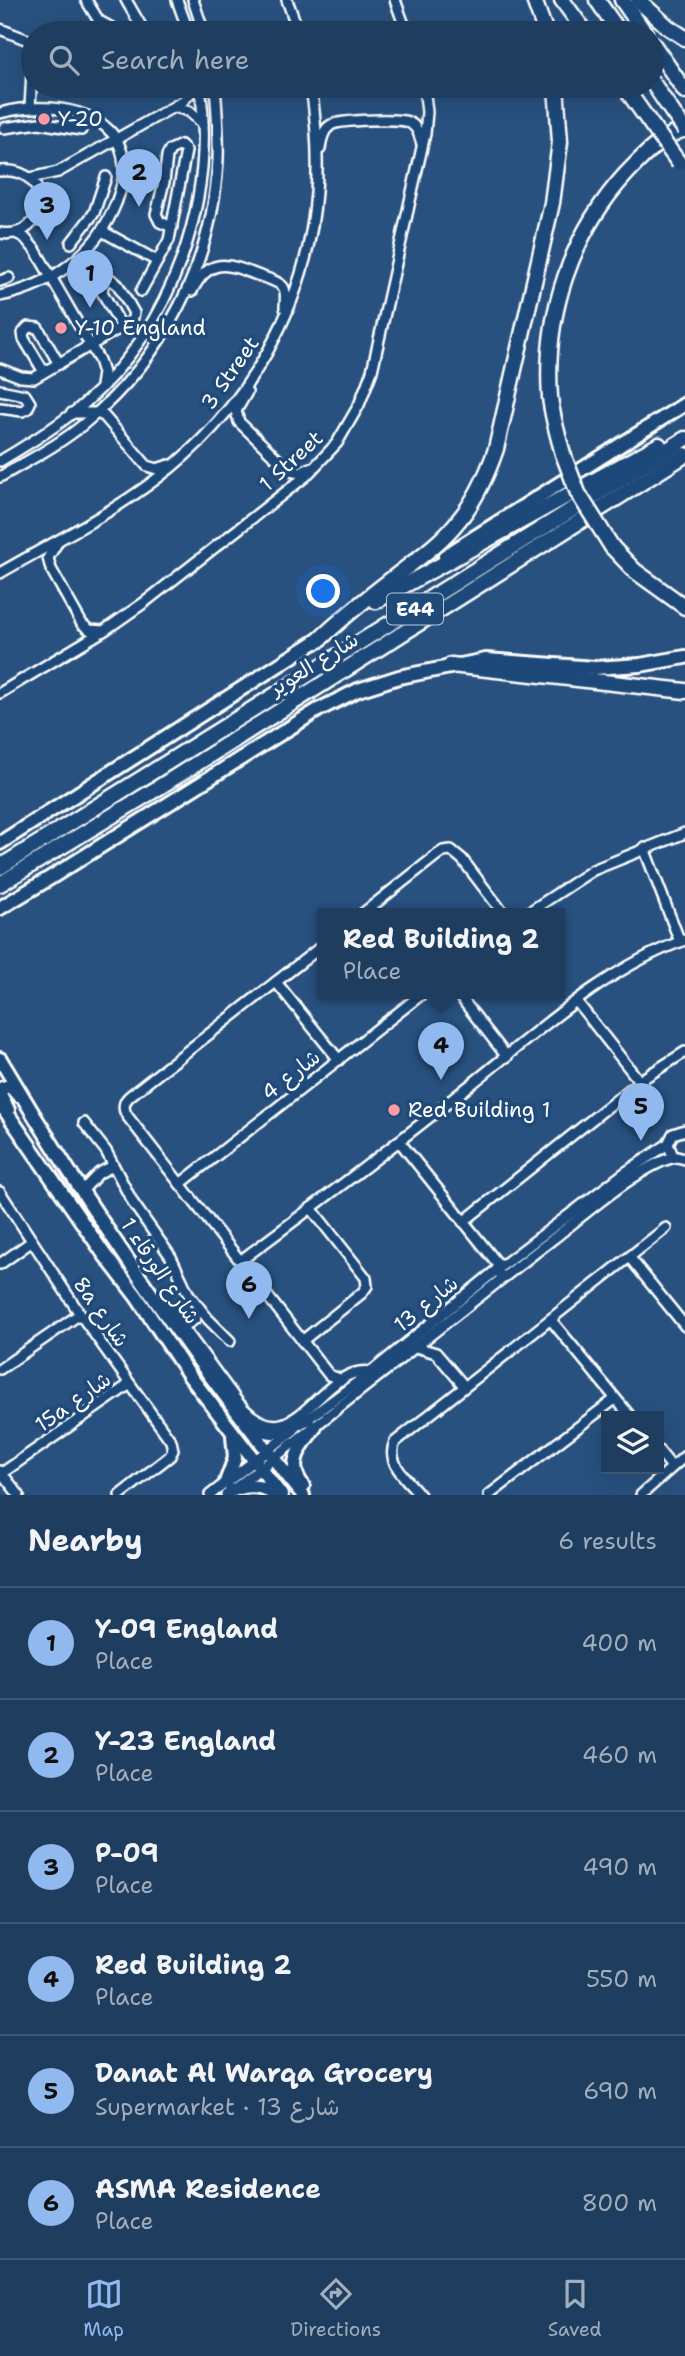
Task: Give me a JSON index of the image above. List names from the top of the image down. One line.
{"streets":{"highway":["E44","شارع العوير"],"main road":["شارع الورقاء 1"],"street":["3 Street","1 Street","شارع 4","شارع 13","8a شارع","15a شارع"]},"crossings":[["شارع الورقاء 1","شارع 13"],["8a شارع","15a شارع"]],"places":["Y-20","Y-10 England","Red Building 1"],"page":{"search":"Search here","pins":["2","3","1","4","5","6"],"popup":["Red Building 2","Place"],"heading":["Nearby","6 results"],"list":[{"mark":"1","name":"Y-09 England","note":"Place","value":"400 m"},{"mark":"2","name":"Y-23 England","note":"Place","value":"460 m"},{"mark":"3","name":"P-09","note":"Place","value":"490 m"},{"mark":"4","name":"Red Building 2","note":"Place","value":"550 m"},{"mark":"5","name":"Danat Al Warqa Grocery","note":"Supermarket · شارع 13","value":"690 m"},{"mark":"6","name":"ASMA Residence","note":"Place","value":"800 m"}],"nav":["Map","Directions","Saved"]}}
